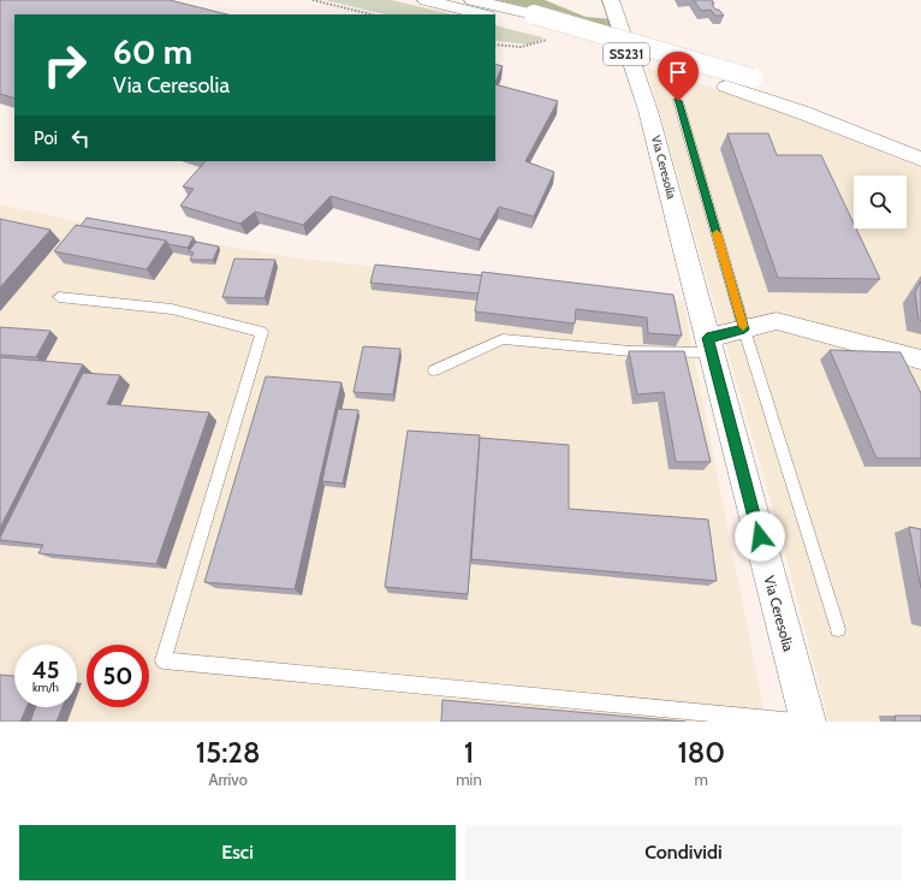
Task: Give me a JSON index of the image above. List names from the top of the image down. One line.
{"streets":{"main road":["SS231","Via Ceresolia"]},"page":{"turn":["60 m","Via Ceresolia"],"then":"Poi","speed":"45 km/h","limit":"50","eta":["15:28","Arrivo","1","min","180","m"],"buttons":["Esci","Condividi"]}}
